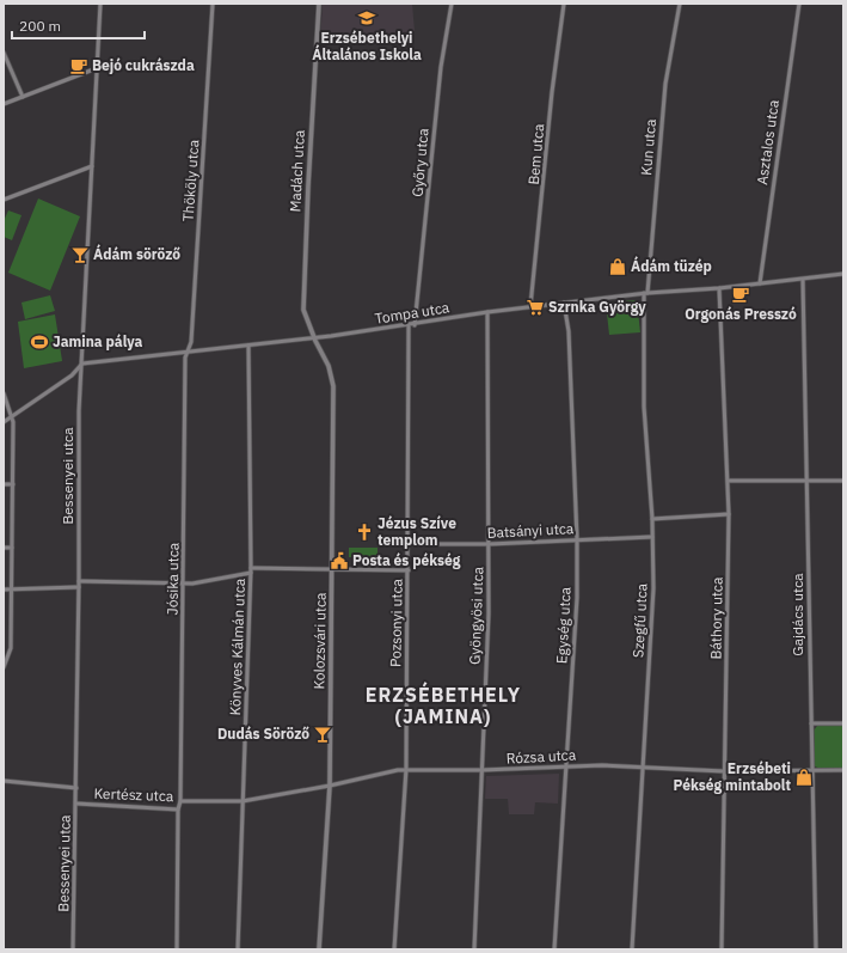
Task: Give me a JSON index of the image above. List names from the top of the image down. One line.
{"streets":{"street":["Asztalos utca","Kun utca","Bem utca","Győry utca","Madách utca","Thököly utca","Tompa utca","Bessenyei utca","Batsányi utca","Jósika utca","Gajdács utca","Gyöngyösi utca","Báthory utca","Szegfű utca","Pozsonyi utca","Egység utca","Kolozsvári utca","Könyves Kálmán utca","Rózsa utca","Kertész utca"]},"crossings":[["Asztalos utca","Tompa utca"],["Kun utca","Tompa utca"],["Kun utca","Szegfű utca"],["Bem utca","Tompa utca"],["Győry utca","Tompa utca"],["Madách utca","Tompa utca"],["Madách utca","Kolozsvári utca"],["Thököly utca","Tompa utca"],["Thököly utca","Jósika utca"],["Tompa utca","Bessenyei utca"],["Tompa utca","Gajdács utca"],["Tompa utca","Gyöngyösi utca"],["Tompa utca","Báthory utca"],["Tompa utca","Szegfű utca"],["Tompa utca","Pozsonyi utca"],["Tompa utca","Egység utca"],["Tompa utca","Kolozsvári utca"],["Tompa utca","Könyves Kálmán utca"],["Bessenyei utca","Kertész utca"],["Batsányi utca","Gyöngyösi utca"],["Batsányi utca","Szegfű utca"],["Batsányi utca","Pozsonyi utca"],["Batsányi utca","Egység utca"],["Jósika utca","Kertész utca"],["Gajdács utca","Rózsa utca"],["Gyöngyösi utca","Rózsa utca"],["Báthory utca","Rózsa utca"],["Szegfű utca","Rózsa utca"],["Pozsonyi utca","Rózsa utca"],["Egység utca","Rózsa utca"],["Kolozsvári utca","Rózsa utca"],["Könyves Kálmán utca","Rózsa utca"],["Könyves Kálmán utca","Kertész utca"],["Rózsa utca","Kertész utca"]],"districts":["ERZSÉBETHELY (JAMINA)"],"places":{"school or university":["Erzsébethelyi Általános Iskola"],"cafe":["Bejó cukrászda","Orgonás Presszó"],"bar":["Ádám söröző","Dudás Söröző"],"shop":["Ádám tüzép","Erzsébeti Pékség mintabolt"],"supermarket":["Szrnka György"],"sports":["Jamina pálya"],"church":["Jézus Szíve templom"],"public building":["Posta és pékség"]},"scale_bar":"200 m"}
